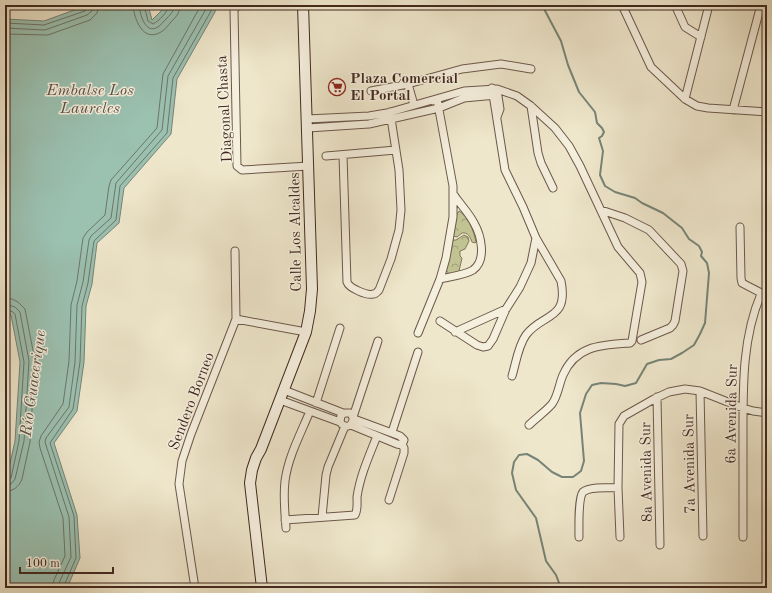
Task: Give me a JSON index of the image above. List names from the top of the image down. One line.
{"streets":{"main road":["Calle Los Alcaldes"],"street":["Diagonal Chasta","Sendero Borneo","6a Avenida Sur","7a Avenida Sur","8a Avenida Sur"]},"crossings":[["Diagonal Chasta","Calle Los Alcaldes"]],"water":["Embalse Los Laureles","Río Guacerique"],"places":{"supermarket":["Plaza Comercial El Portal"]},"scale_bar":"100 m"}
